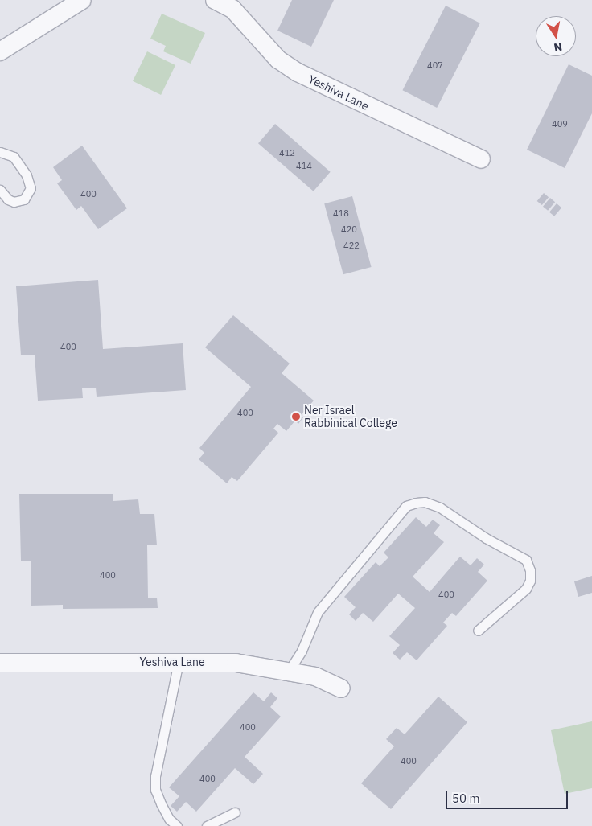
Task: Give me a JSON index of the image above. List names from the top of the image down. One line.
{"streets":{"street":["Yeshiva Lane"]},"places":["Ner Israel Rabbinical College"],"house_numbers":["407","409","412","414","400","418","420","422","400","400","400","400","400","400","400"],"scale_bar":"50 m","north":"bottom"}
